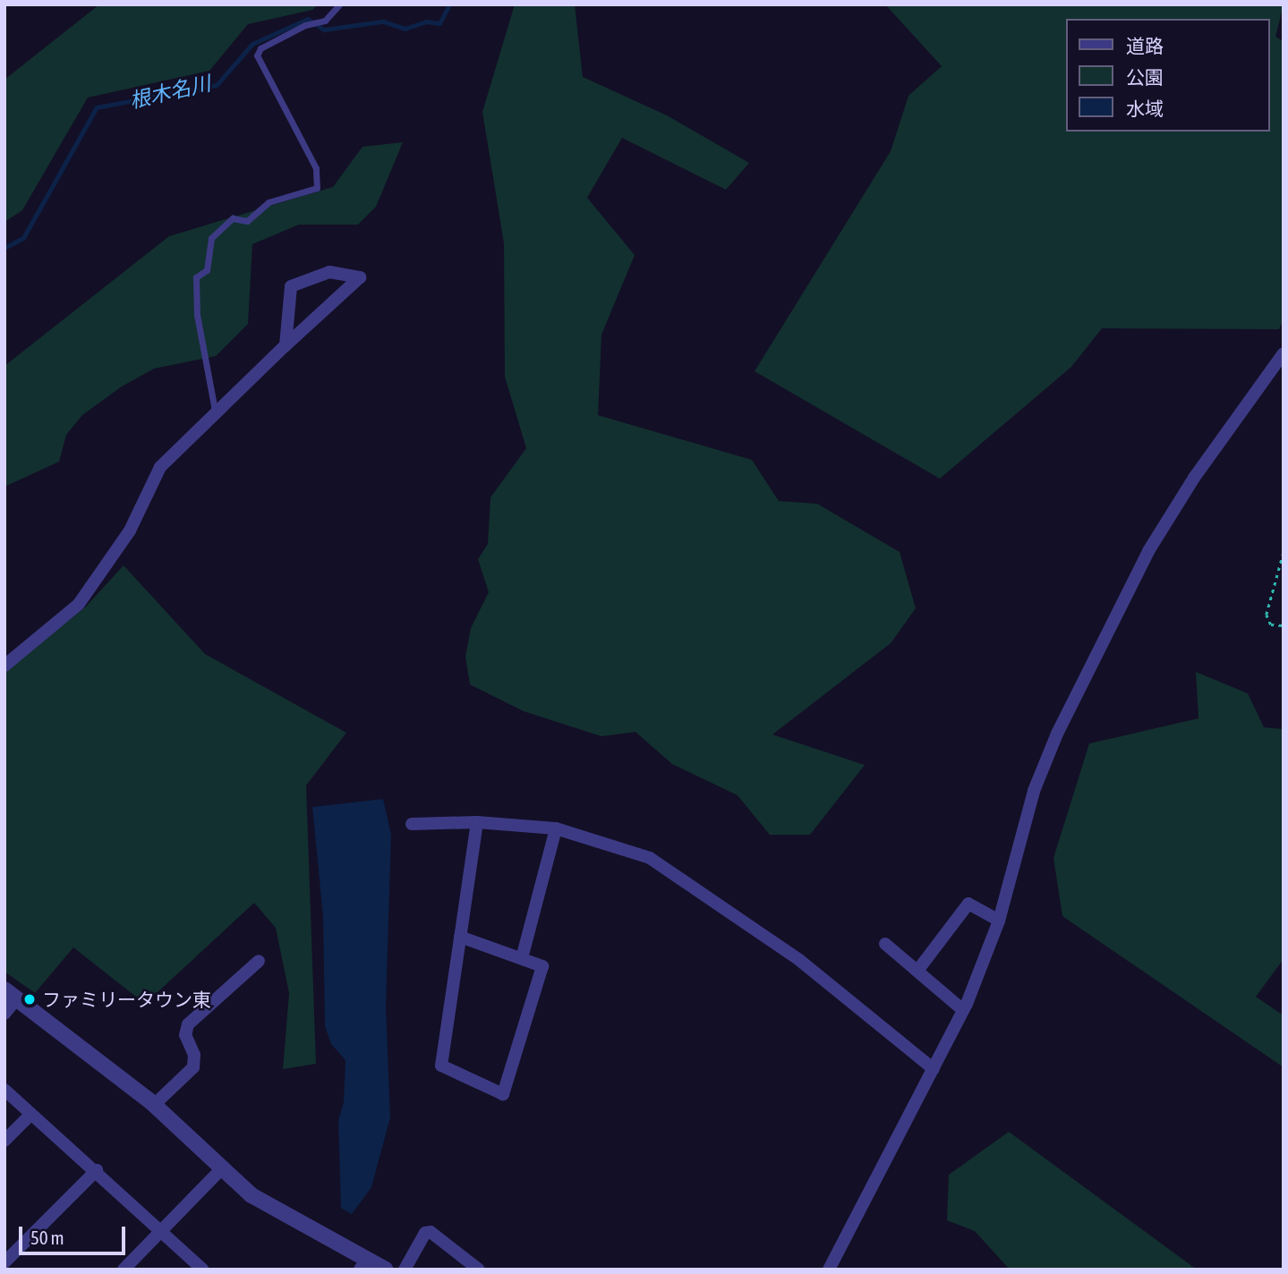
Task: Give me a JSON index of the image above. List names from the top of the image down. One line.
{"water":["根木名川"],"places":["ファミリータウン東"],"legend":["道路","公園","水域"],"scale_bar":"50 m"}
